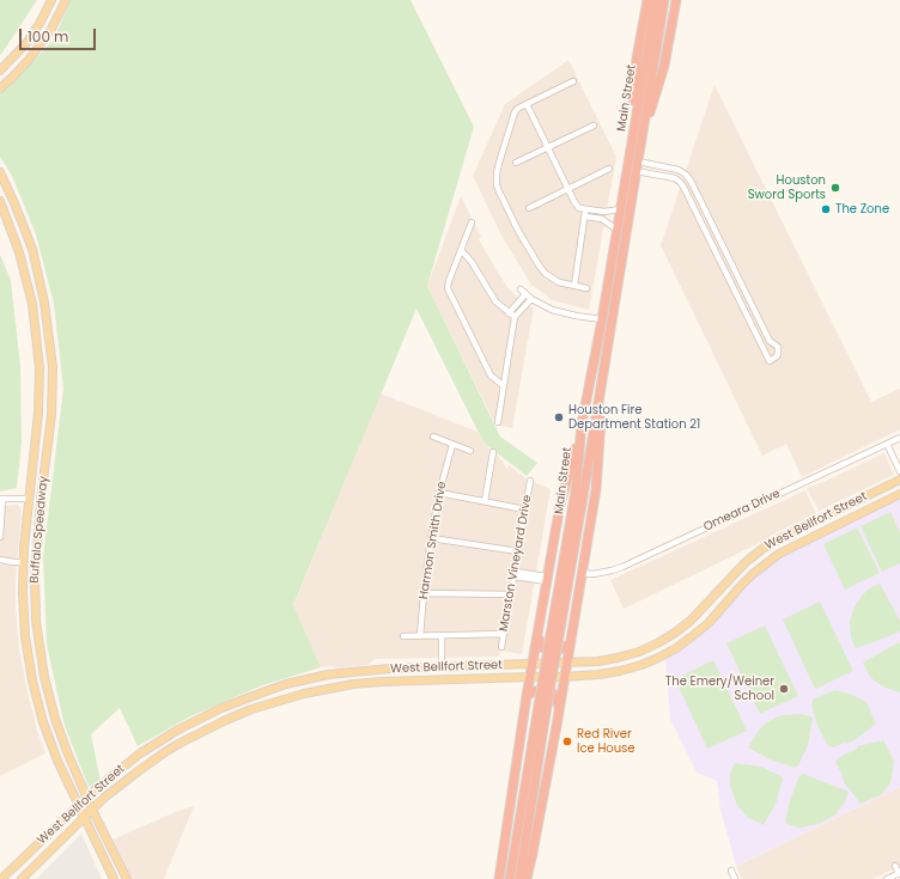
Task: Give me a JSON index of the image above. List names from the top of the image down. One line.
{"streets":{"highway":["Main Street"],"main road":["West Bellfort Street","Buffalo Speedway"],"street":["Omeara Drive","Harmon Smith Drive","Marston Vineyard Drive"]},"crossings":[["West Bellfort Street","Buffalo Speedway"]],"places":["Houston Sword Sports","The Zone","Houston Fire Department Station 21","The Emery/Weiner School","Red River Ice House"],"scale_bar":"100 m"}
